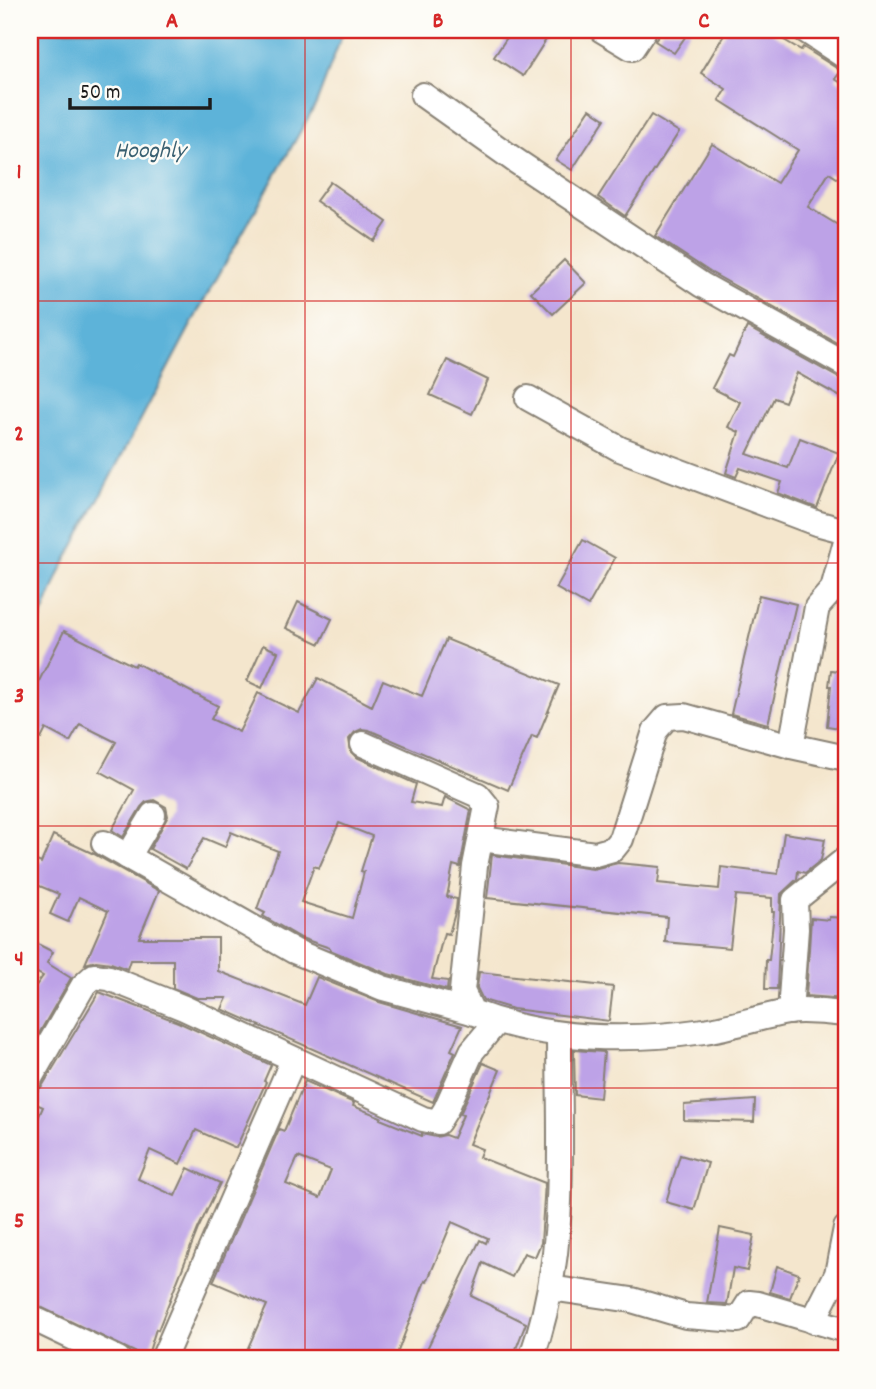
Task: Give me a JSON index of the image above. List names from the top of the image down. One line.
{"water":["Hooghly"],"scale_bar":"50 m","grid":{"columns":["A","B","C"],"rows":["1","2","3","4","5"]}}
